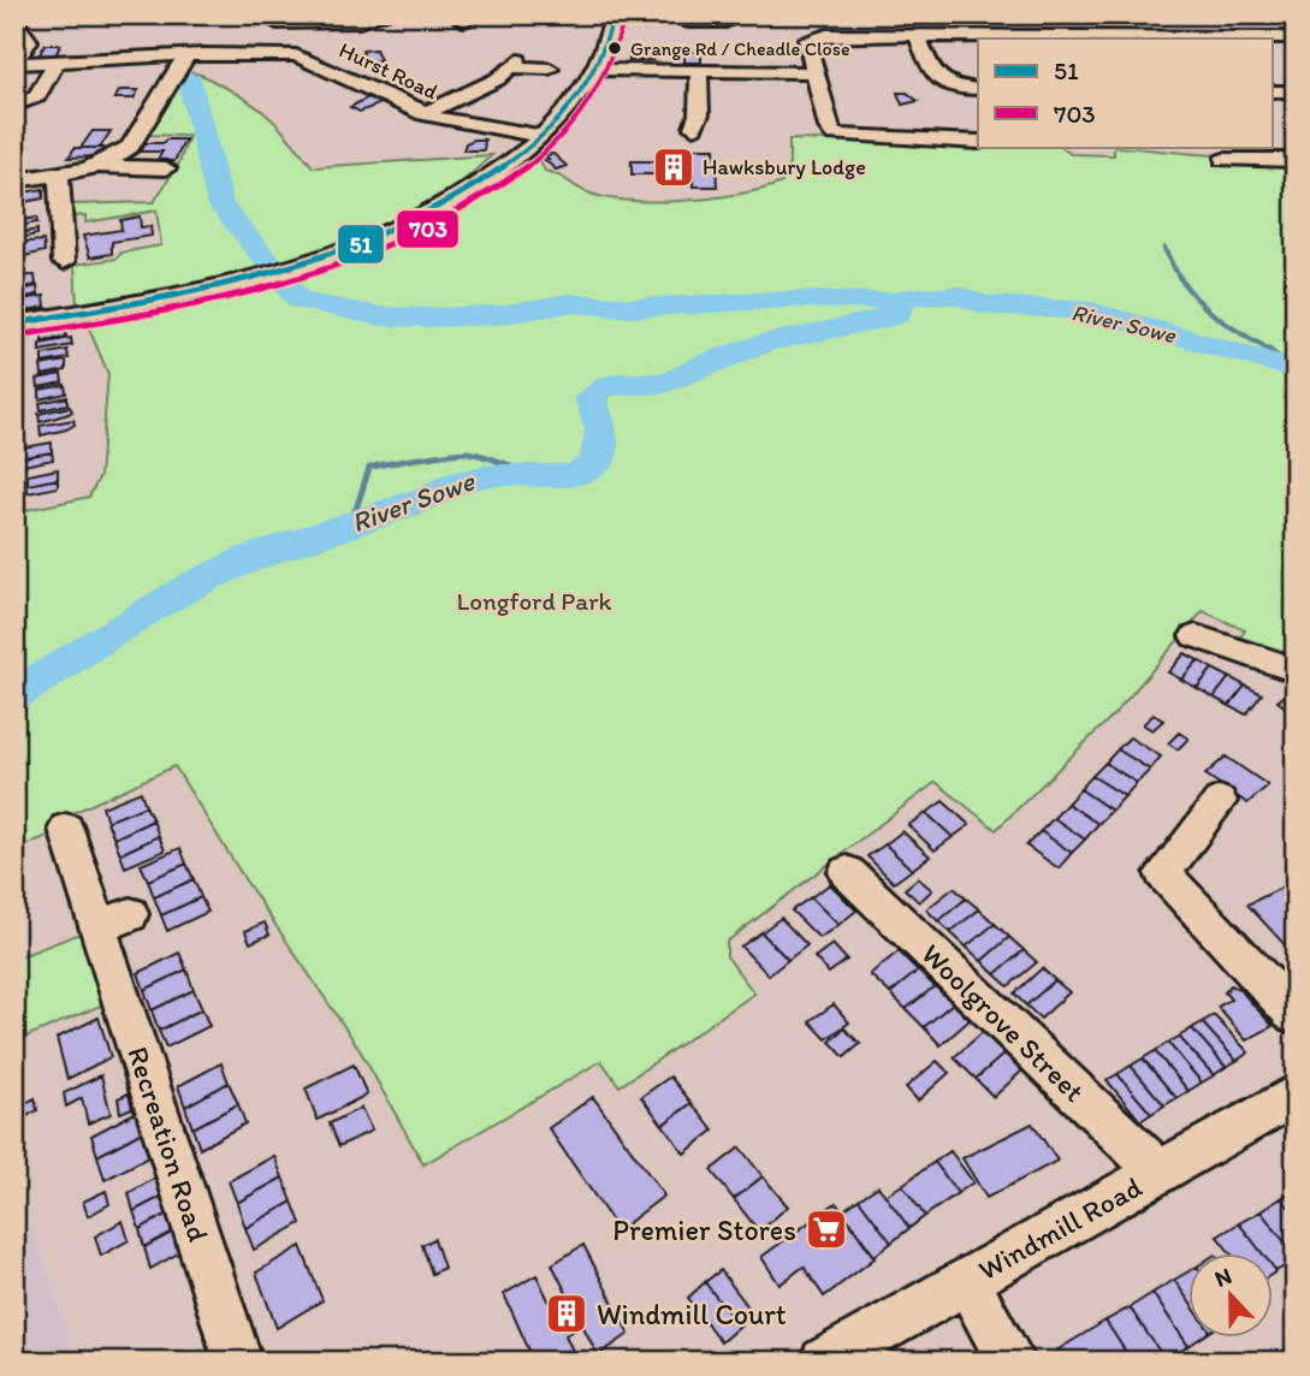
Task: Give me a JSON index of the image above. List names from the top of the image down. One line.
{"streets":{"street":["Hurst Road","Woolgrove Street","Recreation Road","Windmill Road"]},"crossings":[["Woolgrove Street","Windmill Road"]],"water":["River Sowe"],"parks":["Longford Park"],"places":{"other":["Grange Rd / Cheadle Close"],"building":["Hawksbury Lodge","Windmill Court"],"supermarket":["Premier Stores"]},"lines":["transit line 51","transit line 703"],"legend":["51","703"],"north":"top"}
